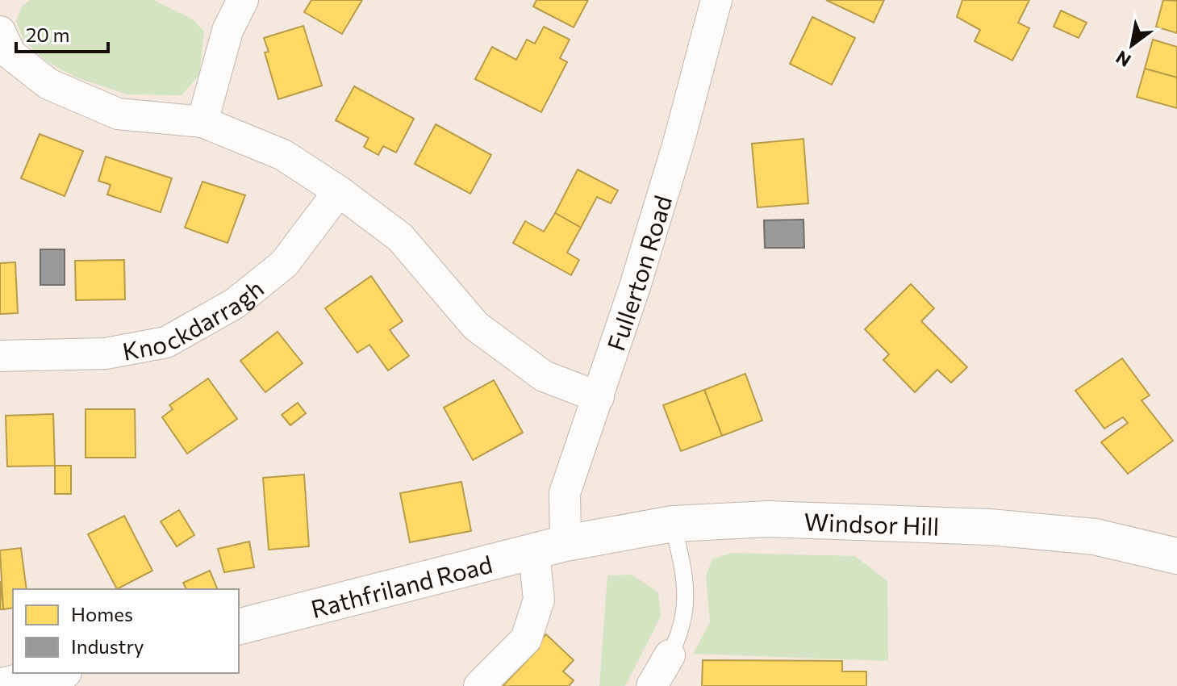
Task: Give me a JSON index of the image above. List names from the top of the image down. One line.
{"streets":{"main road":["Windsor Hill","Rathfriland Road"],"street":["Fullerton Road","Knockdarragh"]},"crossings":[["Fullerton Road","Windsor Hill"],["Fullerton Road","Rathfriland Road"],["Windsor Hill","Rathfriland Road"]],"legend":["Homes","Industry"],"scale_bar":"20 m","north":"bottom left"}
